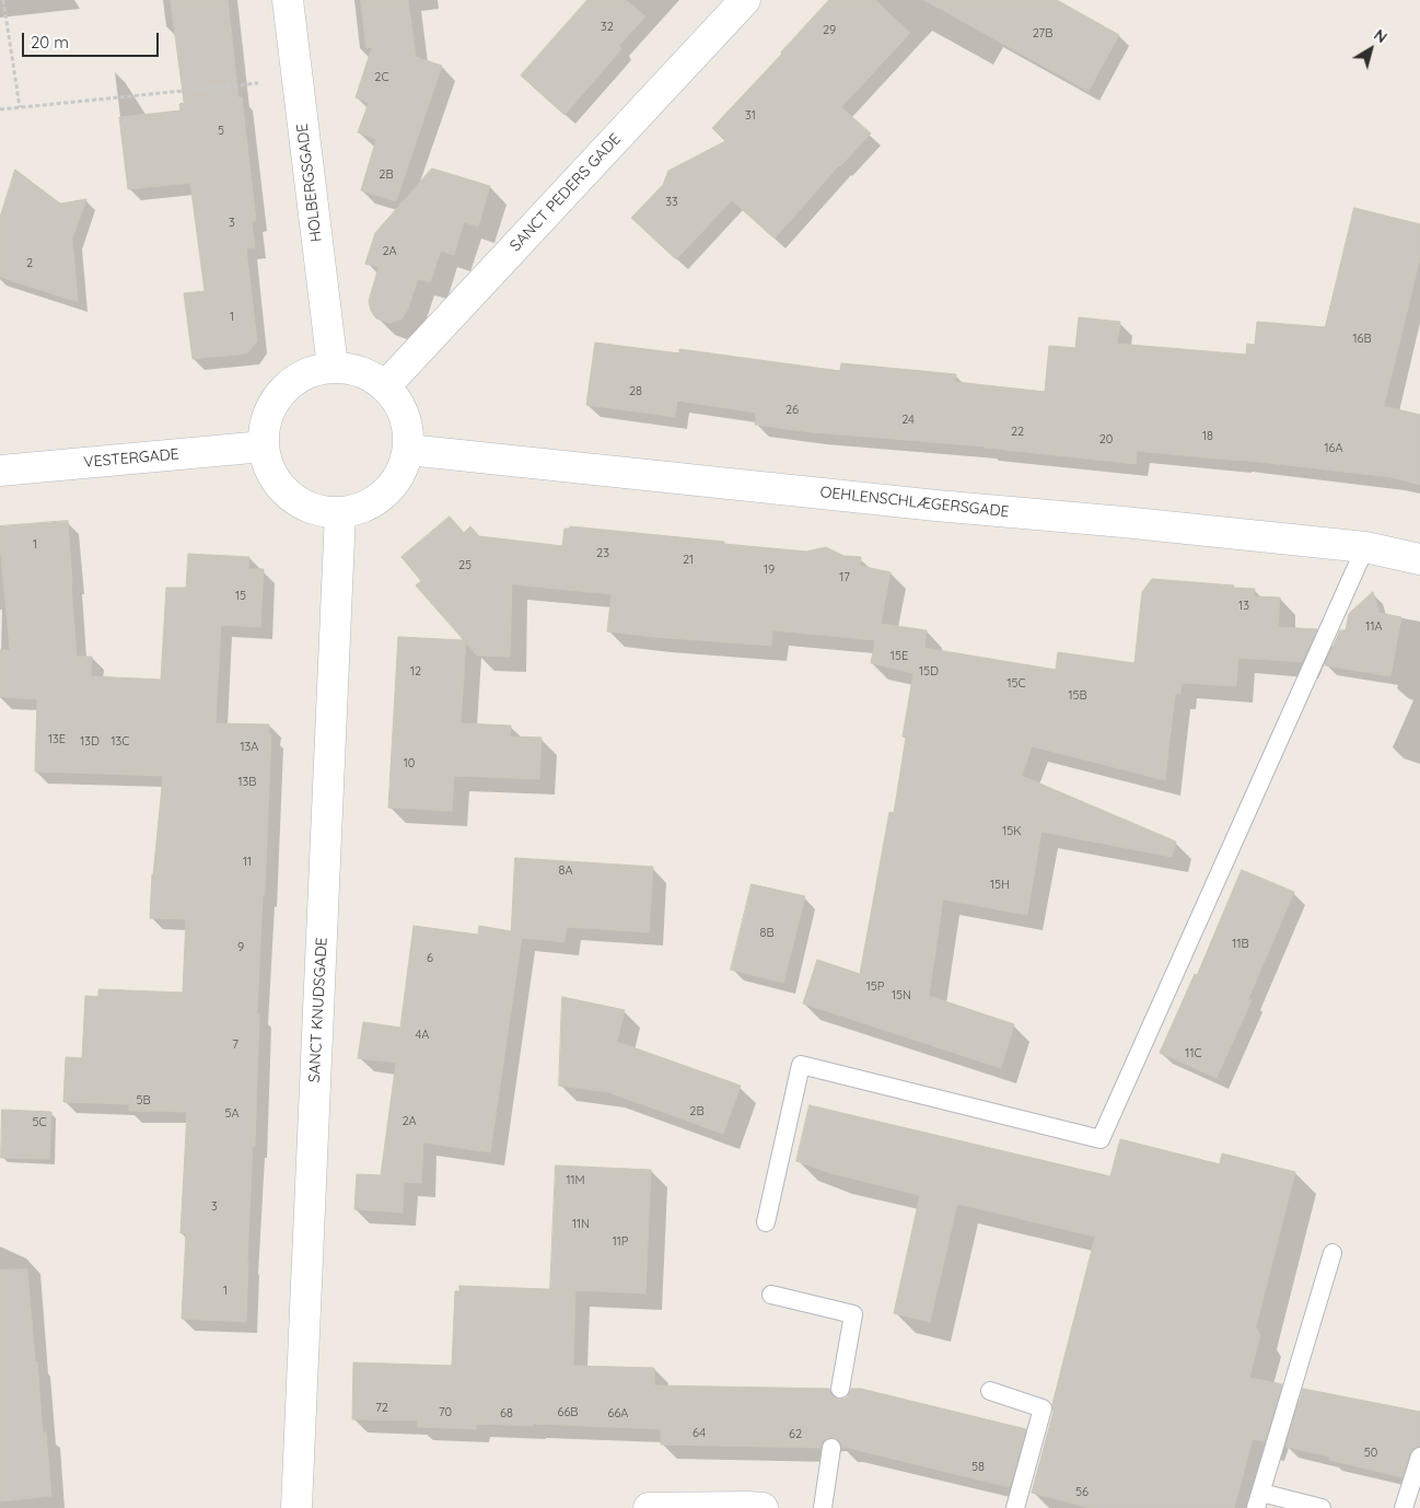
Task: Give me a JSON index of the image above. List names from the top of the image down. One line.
{"streets":{"street":["HOLBERGSGADE","SANCT PEDERS GADE","VESTERGADE","OEHLENSCHLÆGERSGADE","SANCT KNUDSGADE"]},"crossings":[["HOLBERGSGADE","SANCT PEDERS GADE"],["HOLBERGSGADE","VESTERGADE"],["HOLBERGSGADE","OEHLENSCHLÆGERSGADE"],["HOLBERGSGADE","SANCT KNUDSGADE"],["SANCT PEDERS GADE","VESTERGADE"],["SANCT PEDERS GADE","OEHLENSCHLÆGERSGADE"],["SANCT PEDERS GADE","SANCT KNUDSGADE"],["VESTERGADE","OEHLENSCHLÆGERSGADE"],["VESTERGADE","SANCT KNUDSGADE"],["OEHLENSCHLÆGERSGADE","SANCT KNUDSGADE"]],"house_numbers":["32","29","27B","2C","31","5","2B","33","3","2A","2","1","16B","28","26","24","22","18","20","16A","1","23","21","25","19","17","15","13","11A","15E","12","15D","15C","15B","13E","13D","13C","13A","10","13B","15K","11","8A","15H","8B","11B","9","6","15P","15N","4A","7","11C","5B","2B","5A","2A","5C","11M","3","11N","11P","1","72","70","66B","68","66A","64","62","50","58","56"],"scale_bar":"20 m","north":"top right"}
